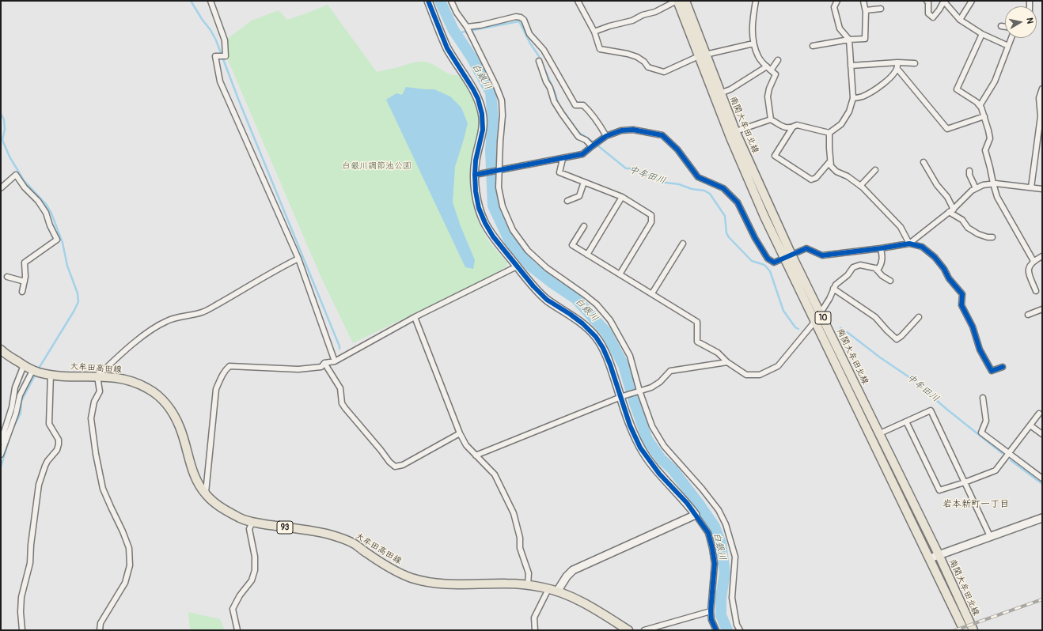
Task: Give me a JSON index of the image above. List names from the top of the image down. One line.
{"streets":{"main road":["南関大牟田北線","10","大牟田高田線","93"]},"districts":["岩本新町一丁目"],"water":["白銀川","中牟田川"],"parks":["白銀川調節池公園"],"north":"right"}
